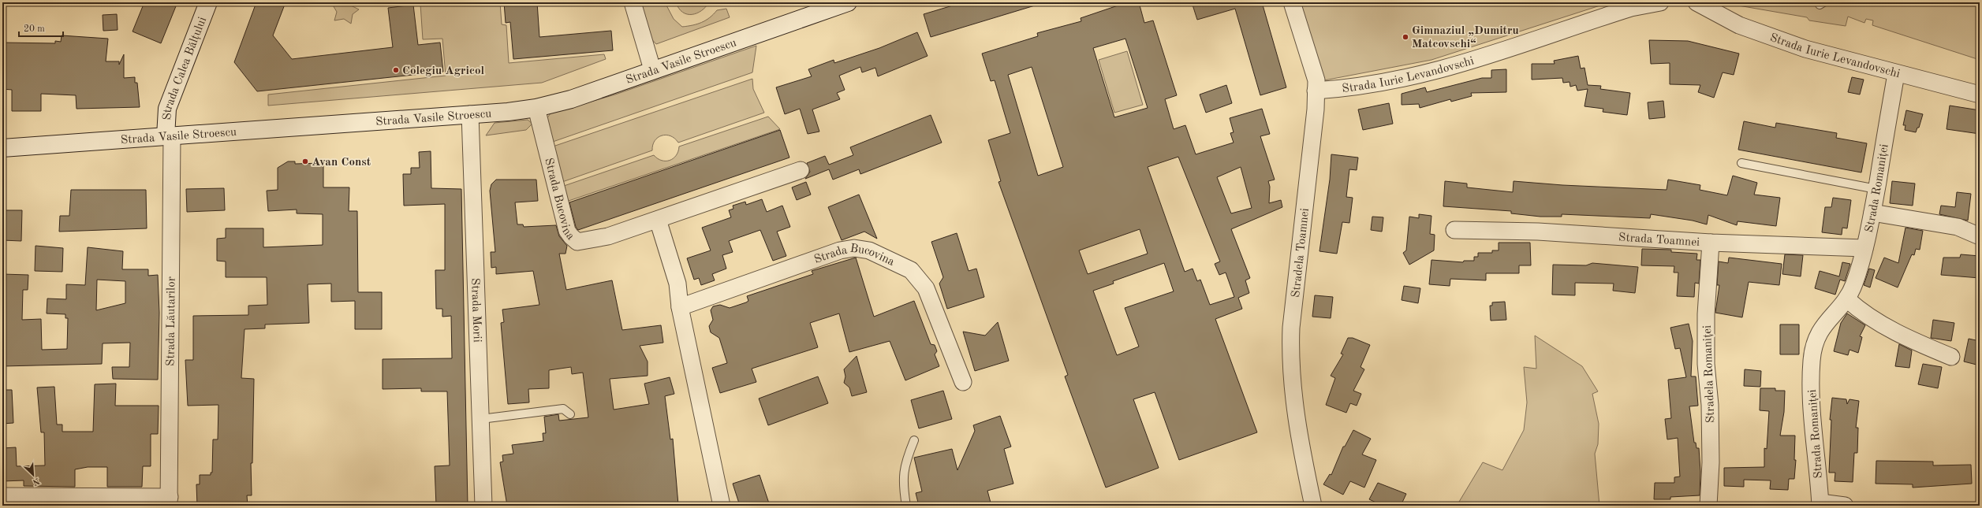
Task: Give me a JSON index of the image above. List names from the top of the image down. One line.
{"streets":{"main road":["Strada Vasile Stroescu","Strada Calea Bălțului"],"street":["Strada Iurie Levandovschi","Strada Romaniței","Strada Bucovina","Strada Toamnei","Stradela Toamnei","Strada Morii","Strada Lăutarilor","Stradela Romaniței"]},"crossings":[["Strada Iurie Levandovschi","Strada Romaniței"],["Strada Iurie Levandovschi","Stradela Toamnei"],["Strada Vasile Stroescu","Strada Calea Bălțului"],["Strada Vasile Stroescu","Strada Bucovina"],["Strada Vasile Stroescu","Strada Morii"],["Strada Vasile Stroescu","Strada Lăutarilor"],["Strada Calea Bălțului","Strada Lăutarilor"],["Strada Romaniței","Strada Toamnei"],["Strada Toamnei","Stradela Romaniței"]],"places":["Gimnaziul „Dumitru Matcovschi“","Colegiu Agricol","Avan Const"],"scale_bar":"20 m","north":"bottom right"}
